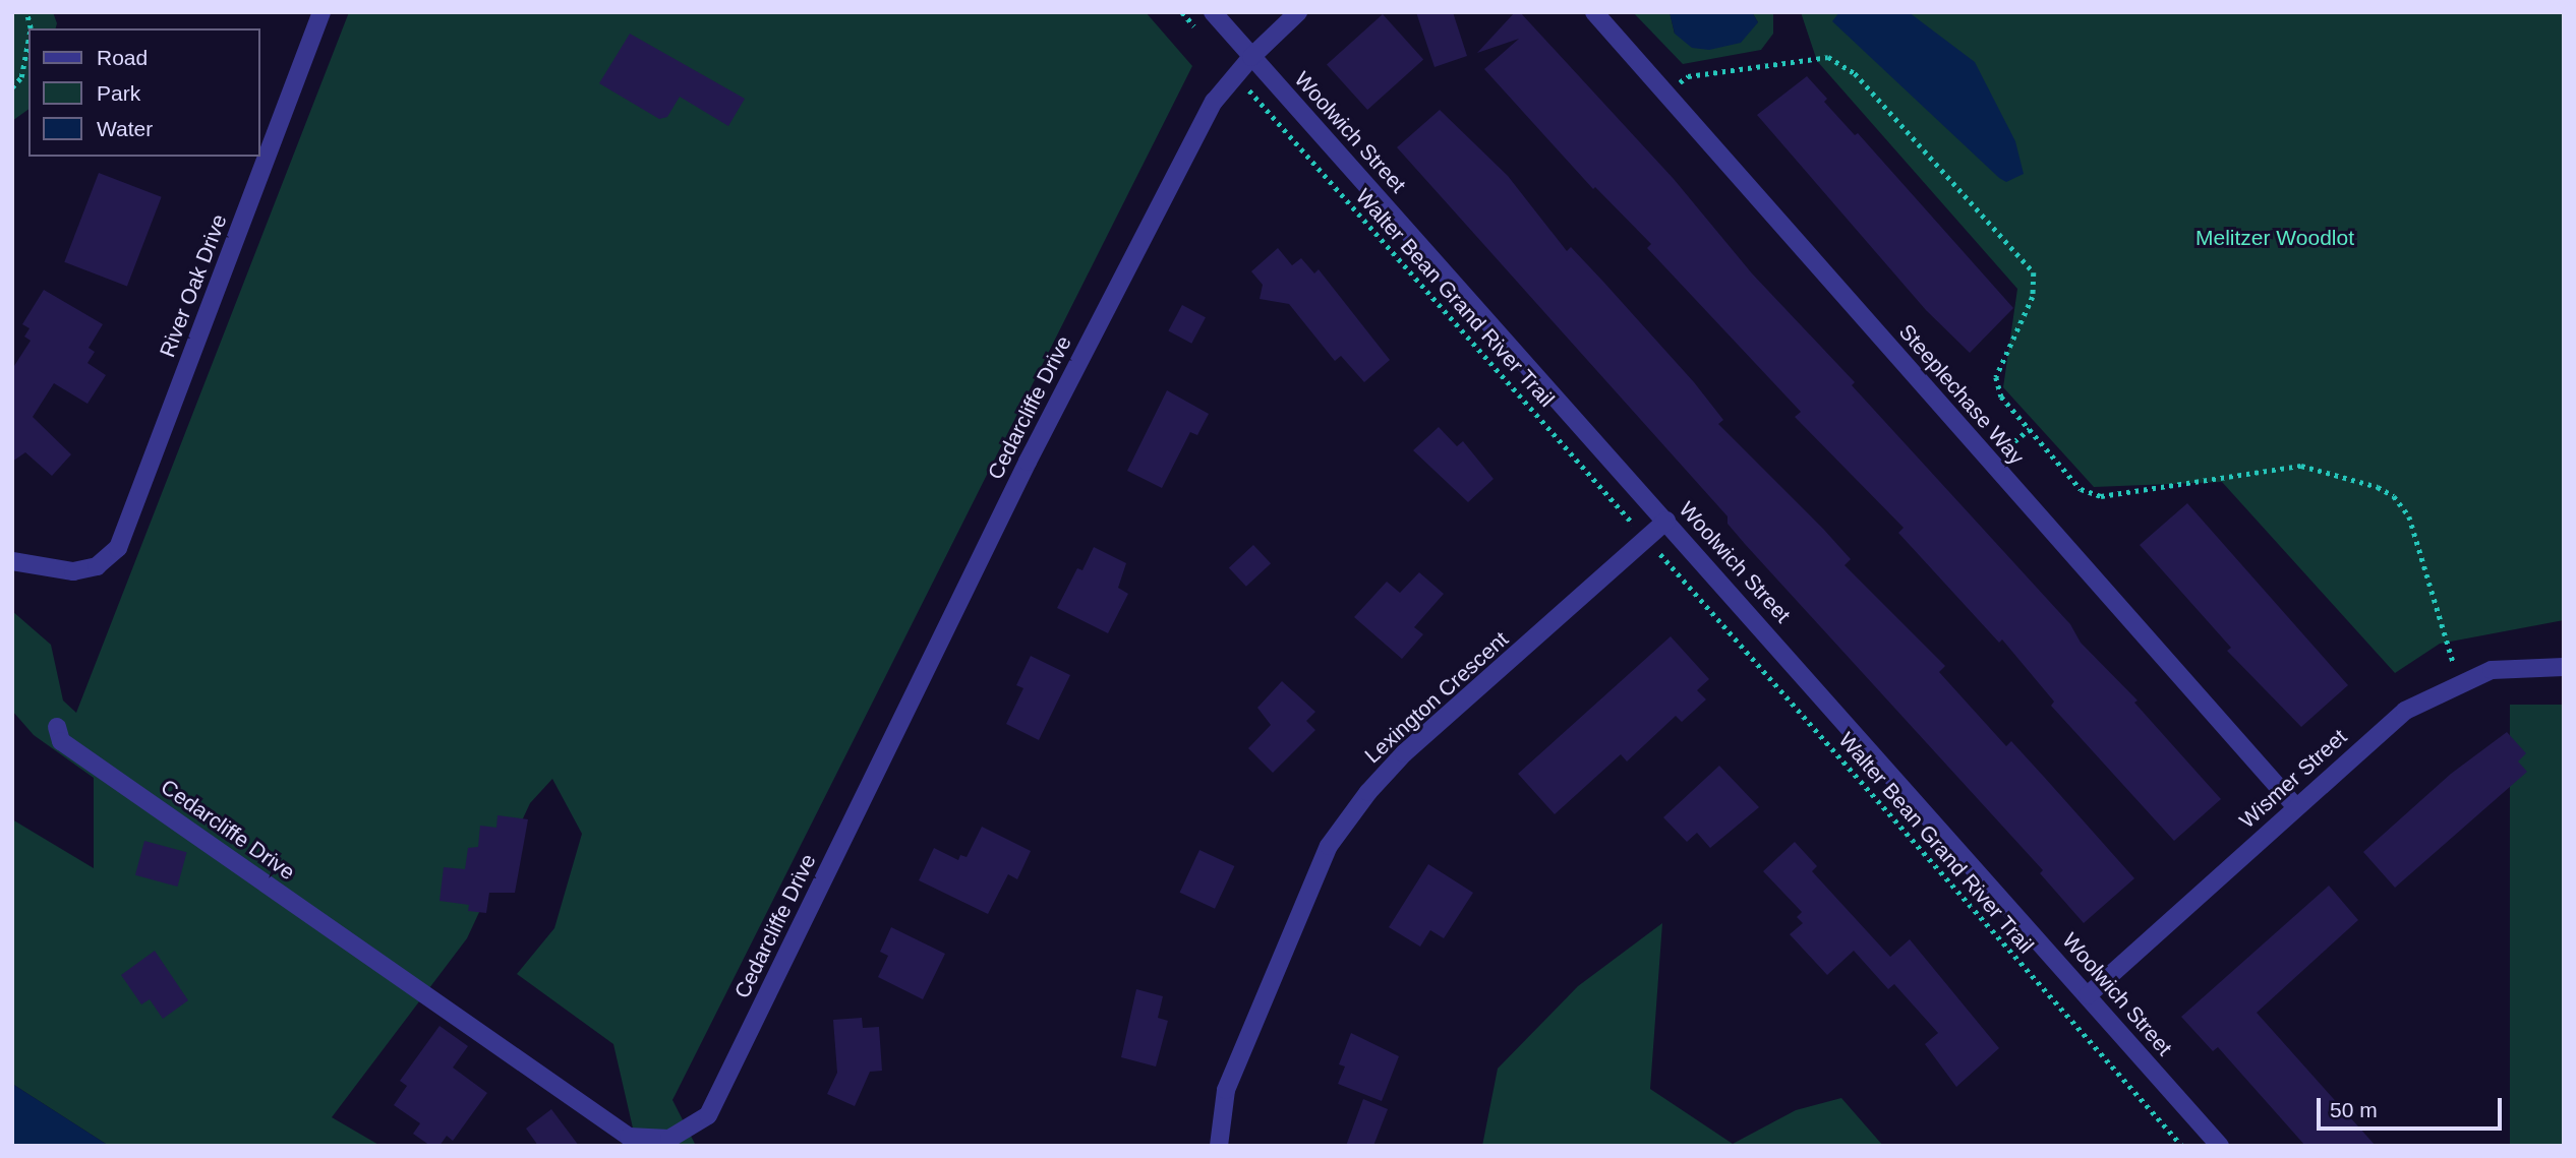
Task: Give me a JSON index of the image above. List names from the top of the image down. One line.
{"streets":{"street":["Woolwich Street","River Oak Drive","Steeplechase Way","Cedarcliffe Drive","Lexington Crescent","Wismer Street"],"path":["Walter Bean Grand River Trail"]},"crossings":[["Woolwich Street","Cedarcliffe Drive"],["Woolwich Street","Lexington Crescent"],["Woolwich Street","Wismer Street"],["Steeplechase Way","Wismer Street"]],"parks":["Melitzer Woodlot"],"legend":["Road","Park","Water"],"scale_bar":"50 m"}
